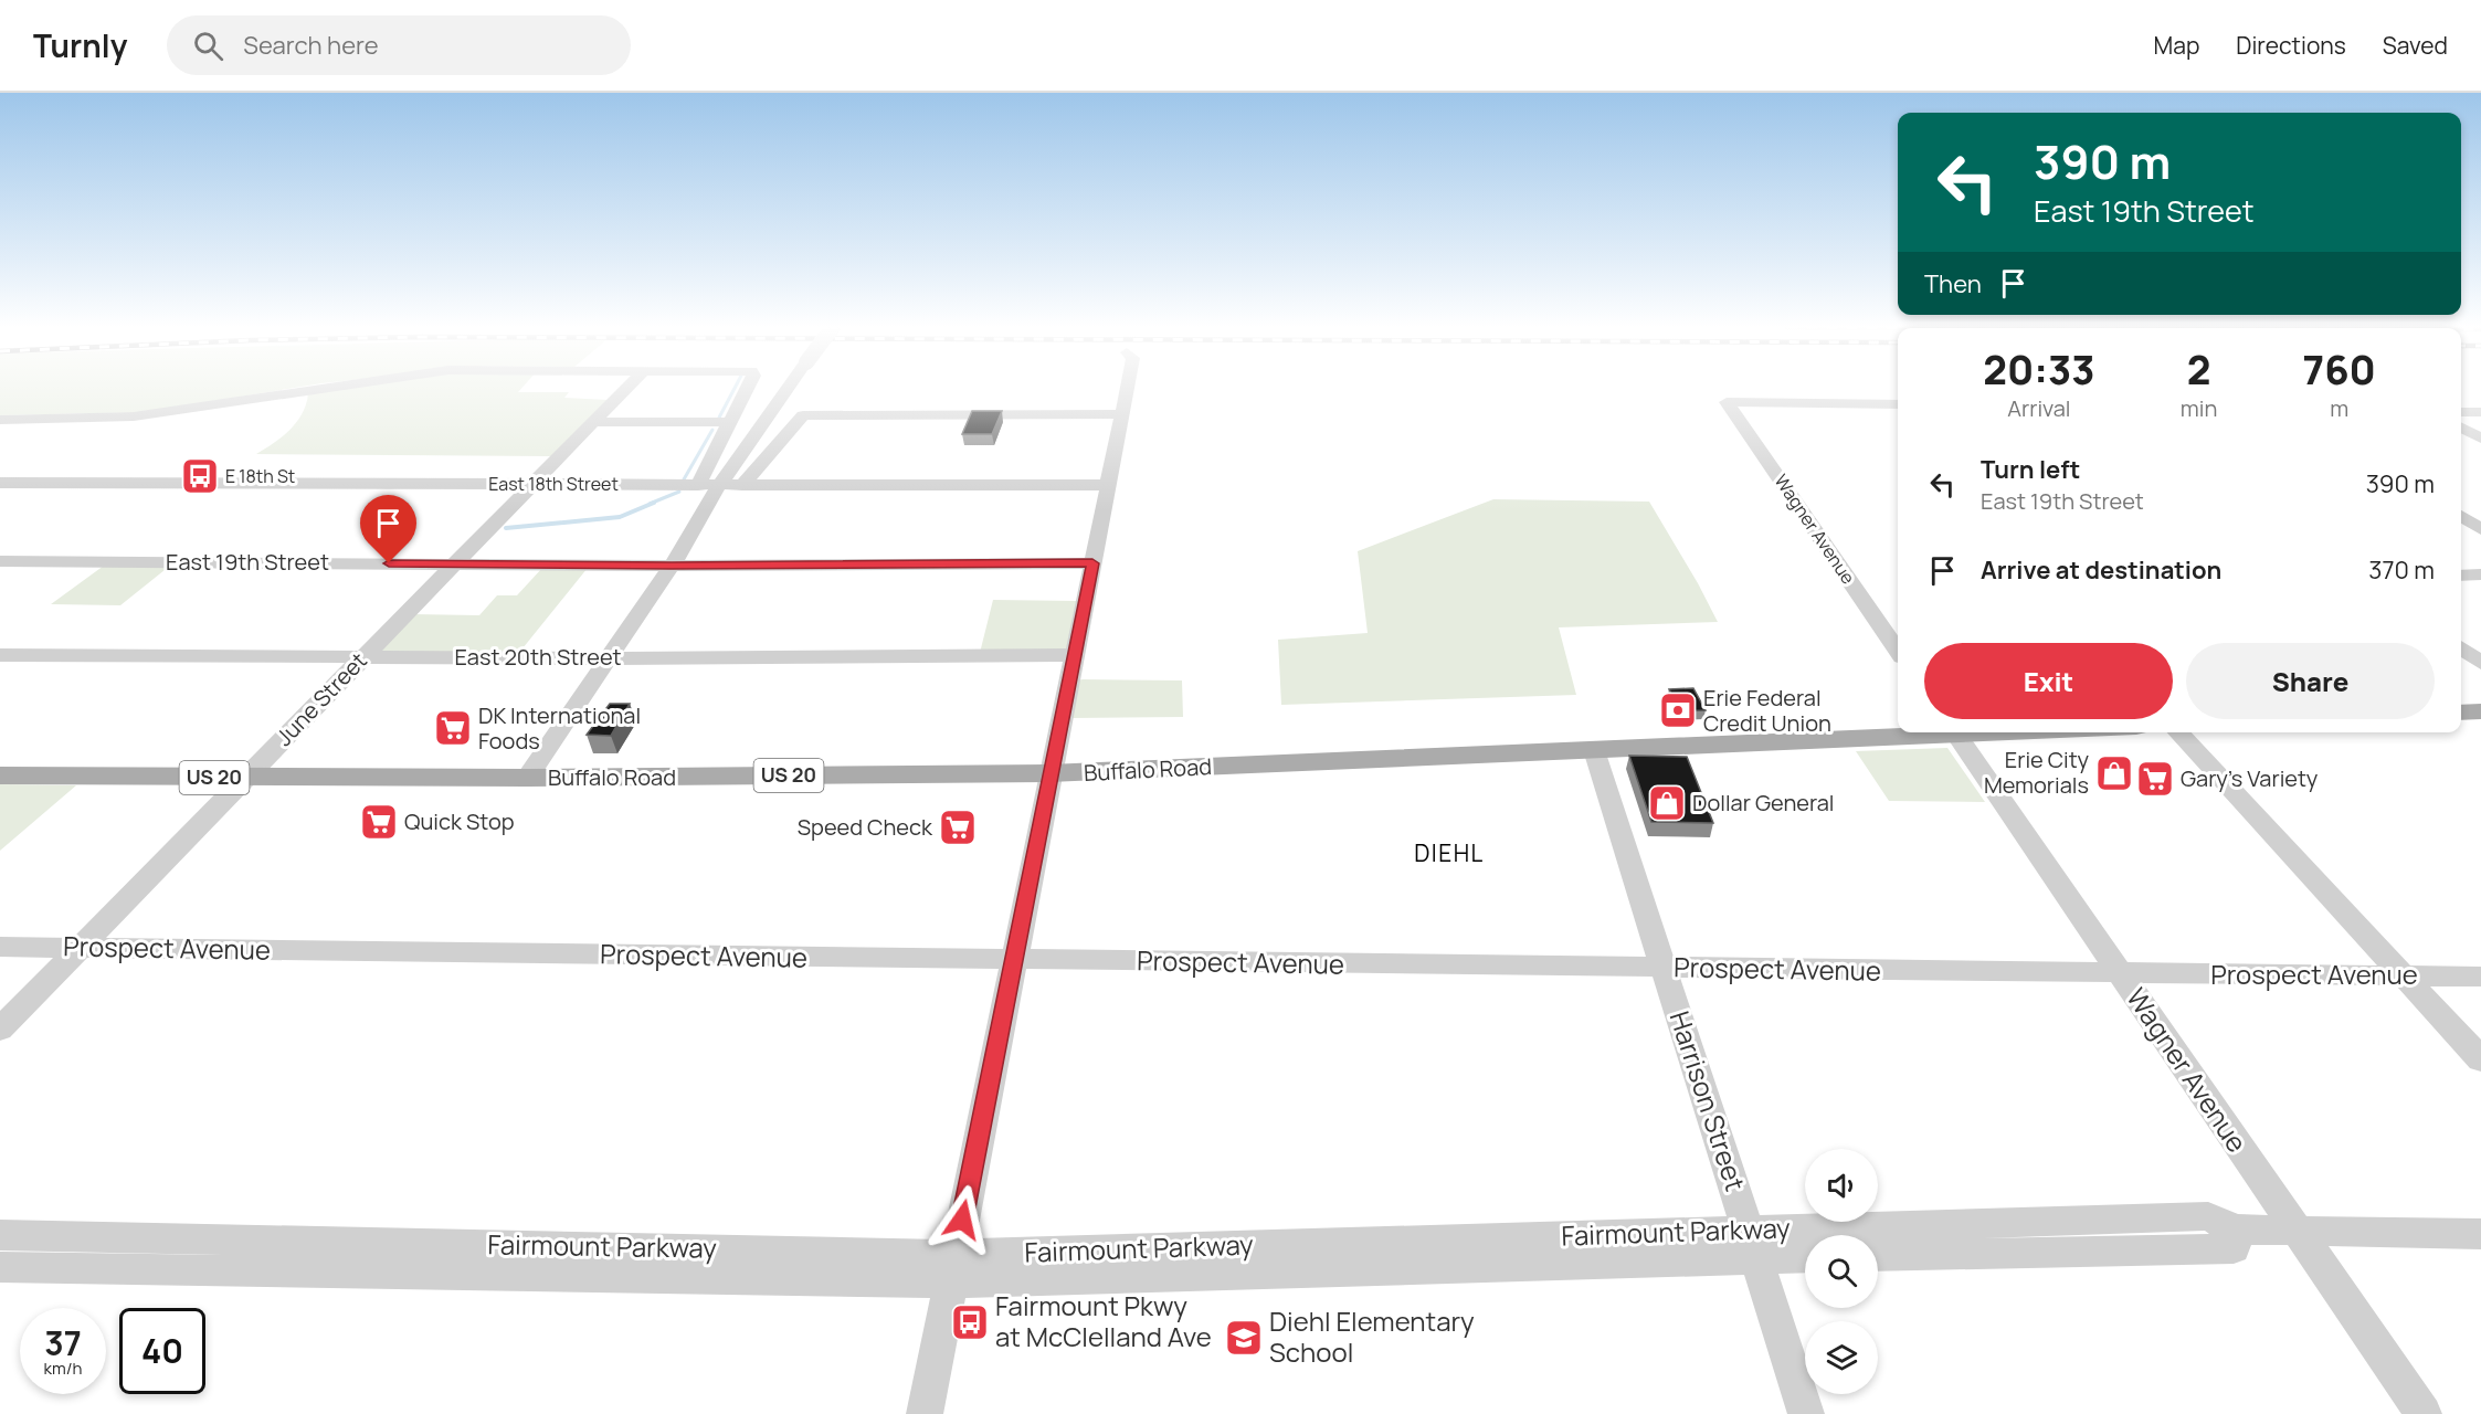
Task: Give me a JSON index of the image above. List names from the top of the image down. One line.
{"streets":{"main road":["Buffalo Road","US 20"],"street":["East 18th Street","Wagner Avenue","East 19th Street","East 20th Street","June Street","Prospect Avenue","Harrison Street","Fairmount Parkway"]},"crossings":[["East 18th Street","June Street"],["Wagner Avenue","Prospect Avenue"],["Wagner Avenue","Fairmount Parkway"],["East 19th Street","June Street"],["East 20th Street","June Street"],["June Street","Buffalo Road"],["June Street","Prospect Avenue"],["Buffalo Road","Harrison Street"],["Prospect Avenue","Harrison Street"],["Harrison Street","Fairmount Parkway"]],"districts":["DIEHL"],"places":{"bus stop":["E 18th St","Fairmount Pkwy at McClelland Ave"],"bank":["Erie Federal Credit Union"],"supermarket":["DK International Foods","Gary's Variety","Quick Stop","Speed Check"],"shop":["Erie City Memorials","Dollar General"],"school or university":["Diehl Elementary School"]},"page":{"header":"Turnly","search":"Search here","nav":["Map","Directions","Saved"],"turn":["390 m","East 19th Street"],"then":"Then","eta":["20:33","Arrival","2","min","760","m"],"list":[{"name":"Turn left","note":"East 19th Street","value":"390 m"},{"name":"Arrive at destination","value":"370 m"}],"buttons":["Exit","Share"],"speed":"37 km/h","limit":"40"}}
